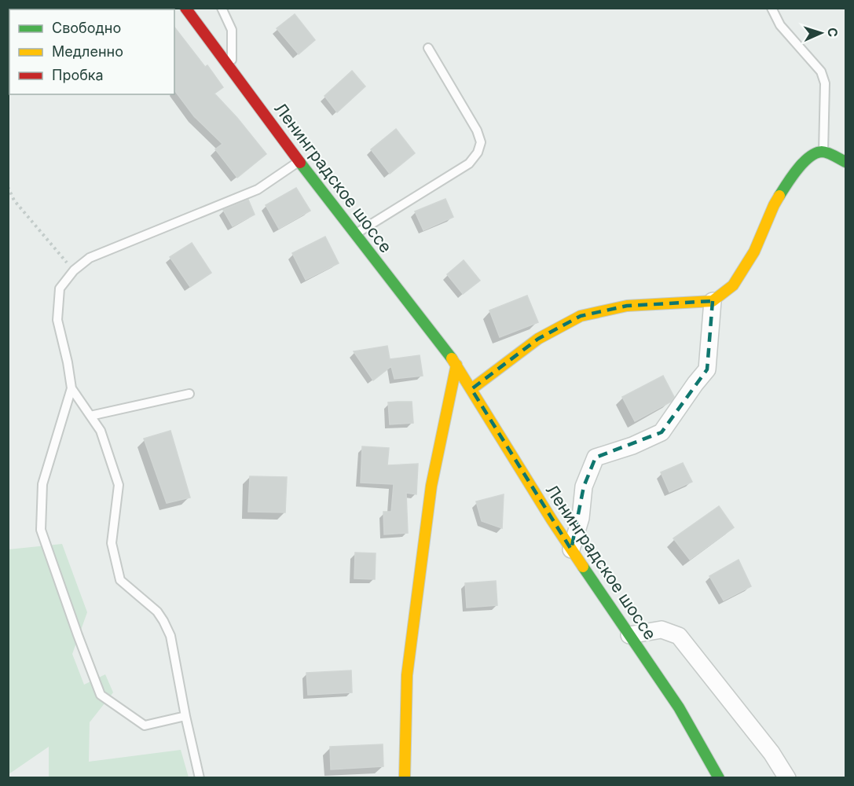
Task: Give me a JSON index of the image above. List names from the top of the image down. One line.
{"streets":{"main road":["Ленинградское шоссе"]},"legend":["Свободно","Медленно","Пробка"],"north":"right"}
